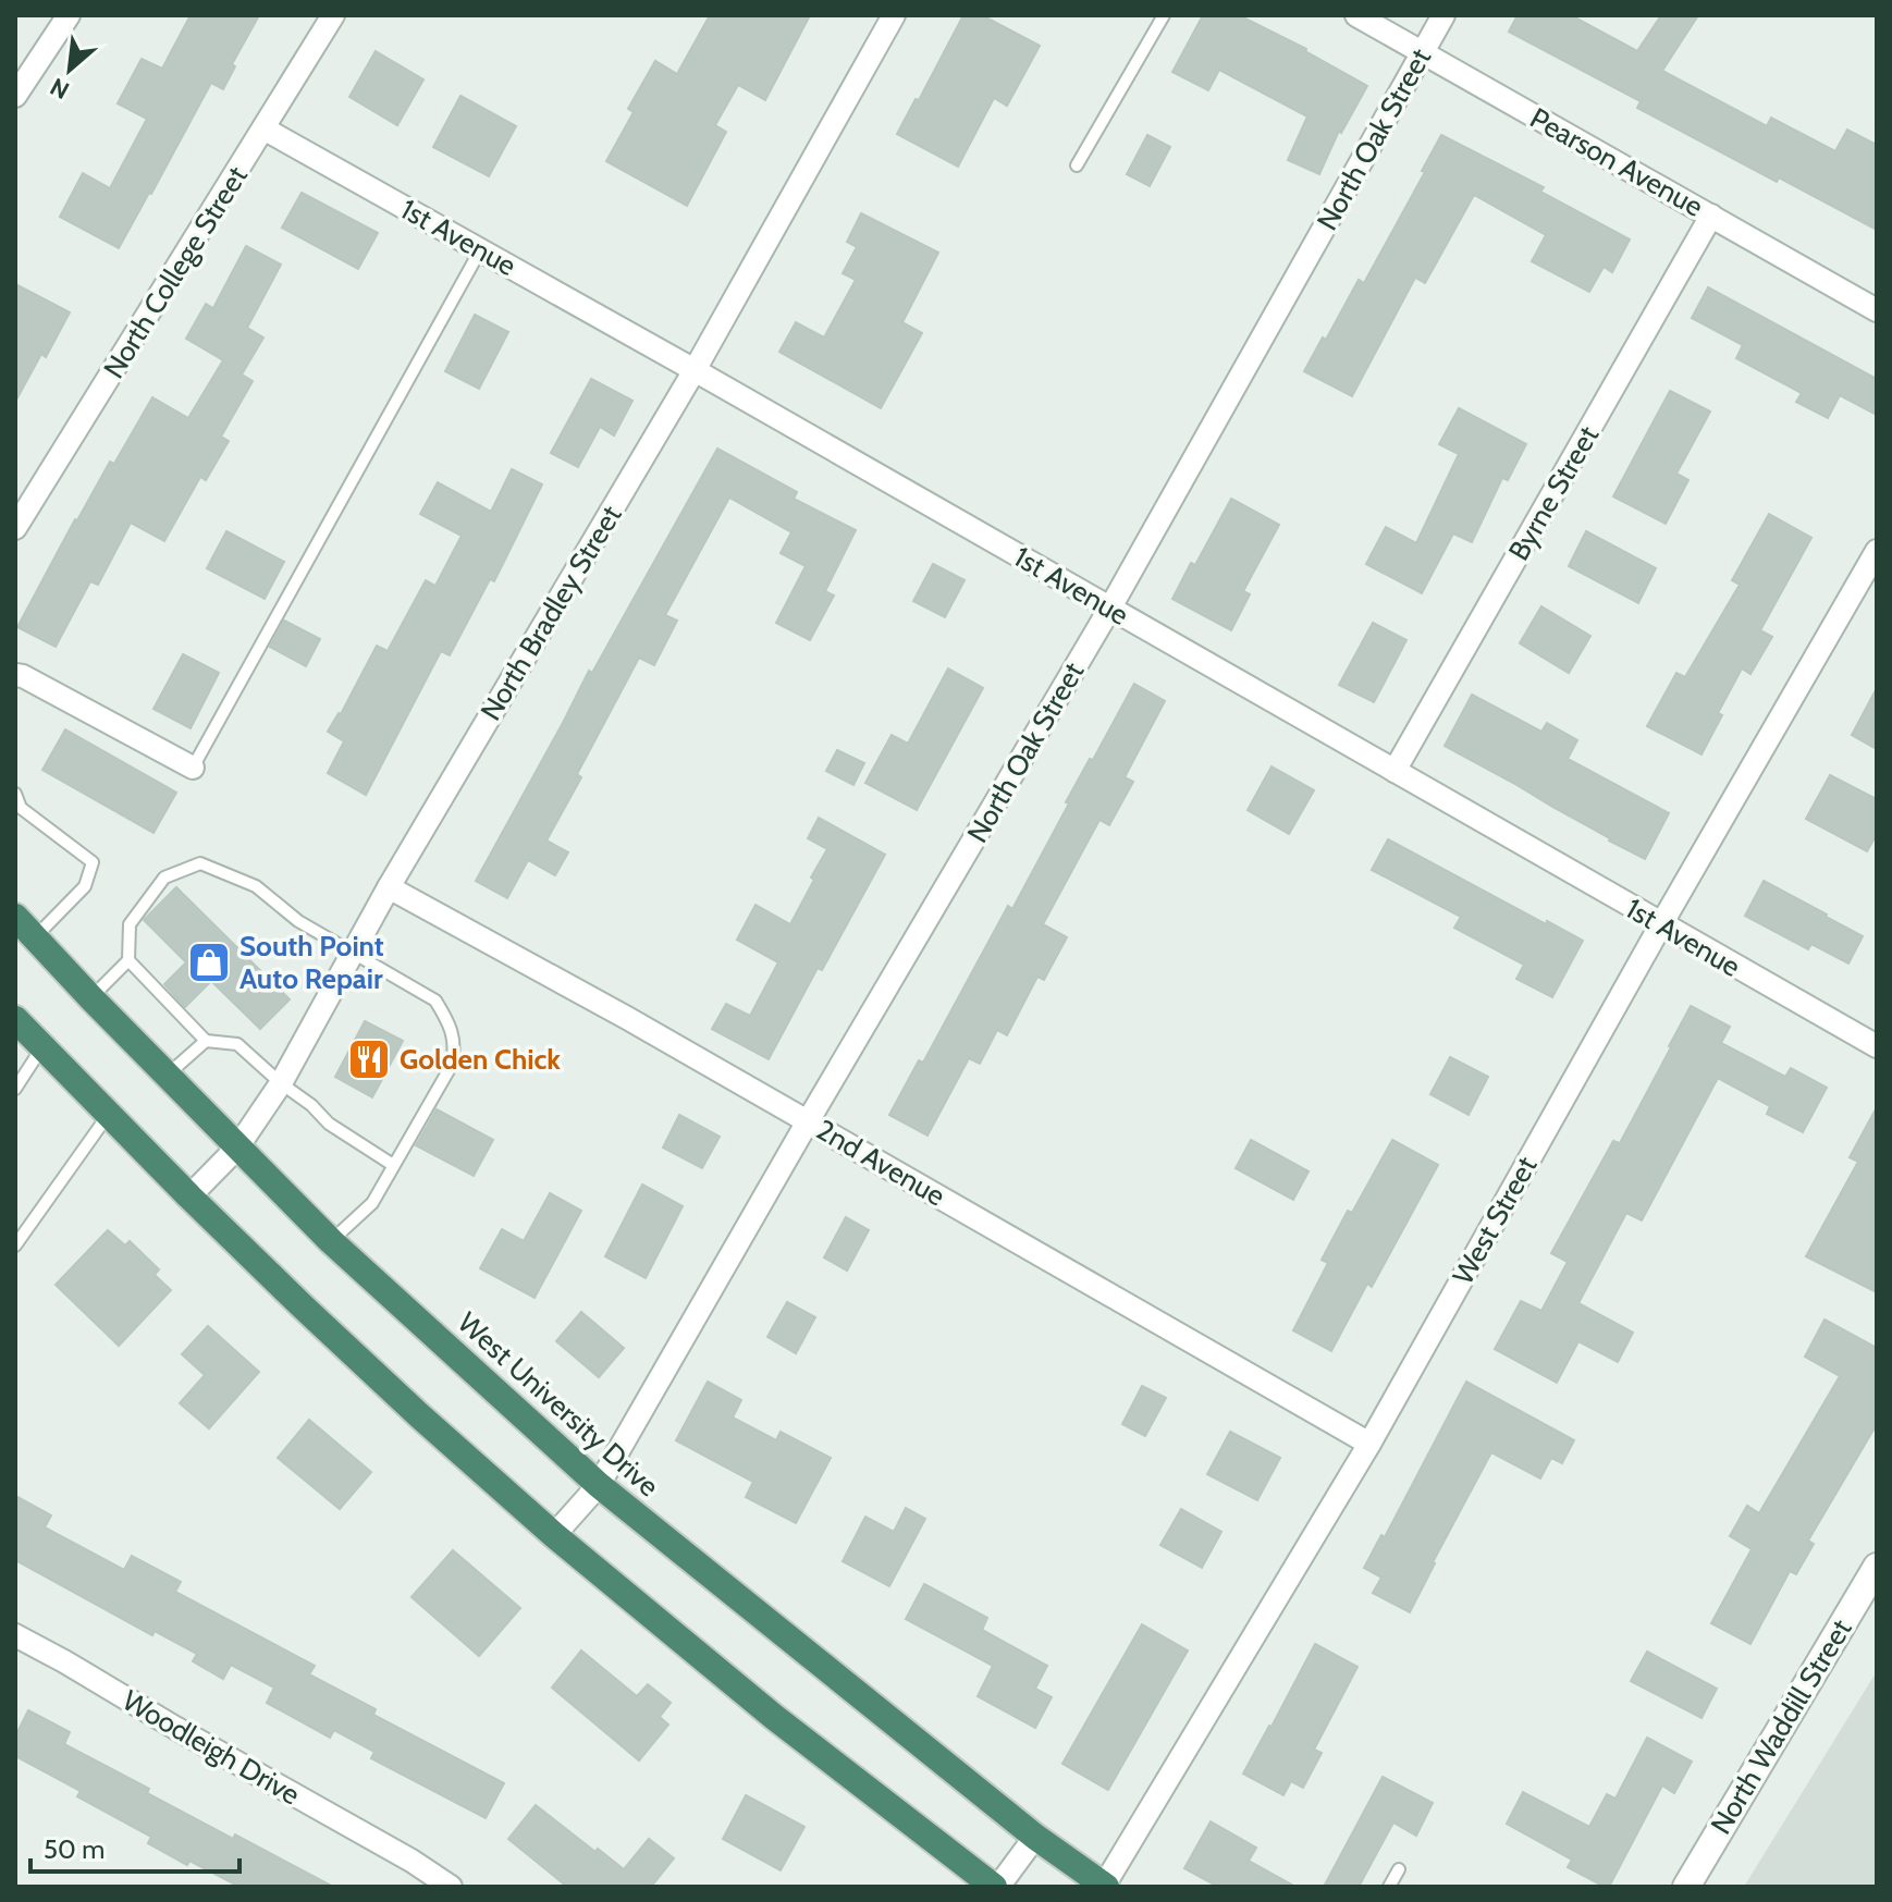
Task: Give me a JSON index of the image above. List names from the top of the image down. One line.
{"streets":{"highway":["West University Drive"],"street":["North Oak Street","Pearson Avenue","1st Avenue","North College Street","Byrne Street","North Bradley Street","2nd Avenue","West Street","North Waddill Street","Woodleigh Drive"]},"crossings":[["North Oak Street","Pearson Avenue"],["North Oak Street","1st Avenue"],["North Oak Street","2nd Avenue"],["North Oak Street","West University Drive"],["Pearson Avenue","Byrne Street"],["1st Avenue","North College Street"],["1st Avenue","Byrne Street"],["1st Avenue","North Bradley Street"],["1st Avenue","West Street"],["North Bradley Street","2nd Avenue"],["North Bradley Street","West University Drive"],["2nd Avenue","West Street"],["West Street","West University Drive"]],"places":{"shop":["South Point Auto Repair"],"restaurant":["Golden Chick"]},"scale_bar":"50 m","north":"bottom left"}
